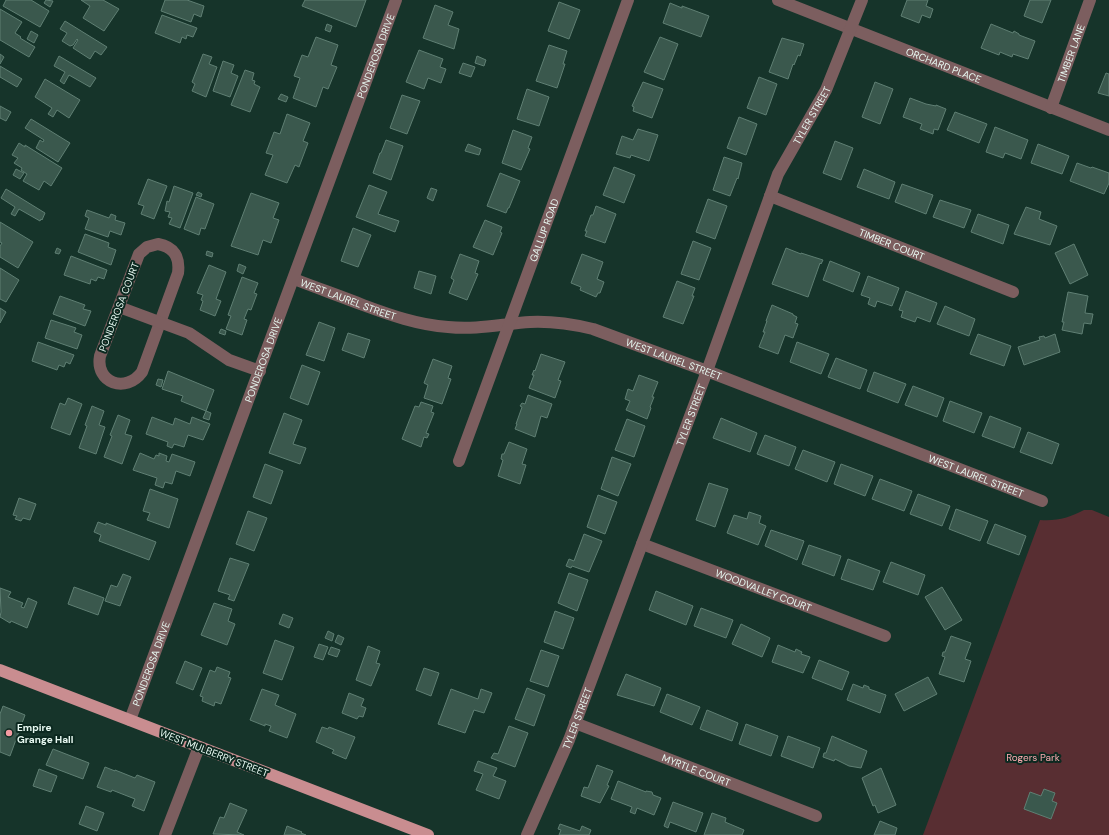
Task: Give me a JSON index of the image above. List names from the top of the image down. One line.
{"streets":{"main road":["WEST MULBERRY STREET"],"street":["TIMBER LANE","PONDEROSA DRIVE","ORCHARD PLACE","TYLER STREET","GALLUP ROAD","TIMBER COURT","WEST LAUREL STREET","PONDEROSA COURT","WOODVALLEY COURT","MYRTLE COURT"]},"crossings":[["TIMBER LANE","ORCHARD PLACE"],["PONDEROSA DRIVE","WEST LAUREL STREET"],["PONDEROSA DRIVE","WEST MULBERRY STREET"],["ORCHARD PLACE","TYLER STREET"],["TYLER STREET","TIMBER COURT"],["TYLER STREET","WEST LAUREL STREET"],["TYLER STREET","WOODVALLEY COURT"],["TYLER STREET","MYRTLE COURT"],["GALLUP ROAD","WEST LAUREL STREET"]],"parks":["Rogers Park"],"places":["Empire Grange Hall"]}
